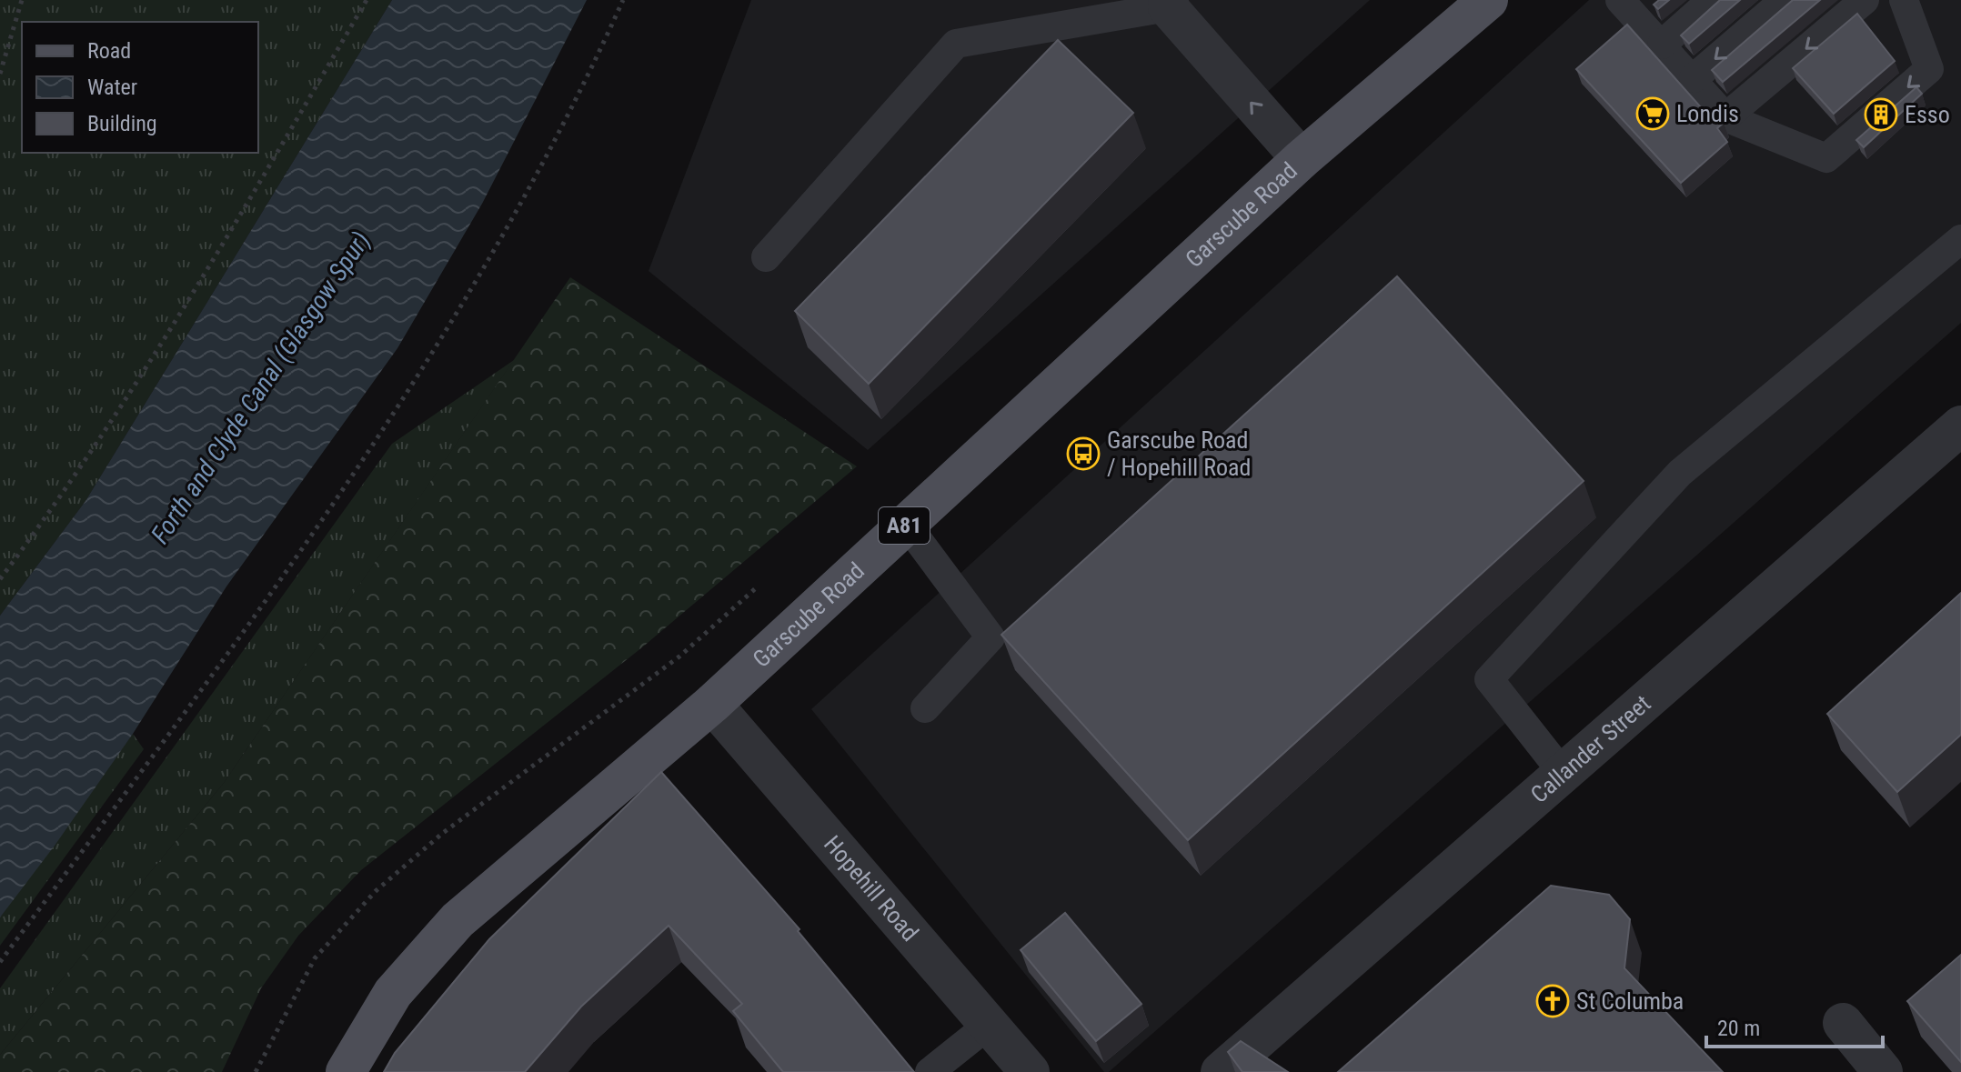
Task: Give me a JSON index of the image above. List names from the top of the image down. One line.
{"streets":{"main road":["Garscube Road","A81"],"street":["Callander Street","Hopehill Road"]},"crossings":[["Garscube Road","Hopehill Road"]],"water":["Forth and Clyde Canal (Glasgow Spur)"],"places":{"supermarket":["Londis"],"building":["Esso"],"bus stop":["Garscube Road / Hopehill Road"],"church":["St Columba"]},"legend":["Road","Water","Building"],"scale_bar":"20 m"}
